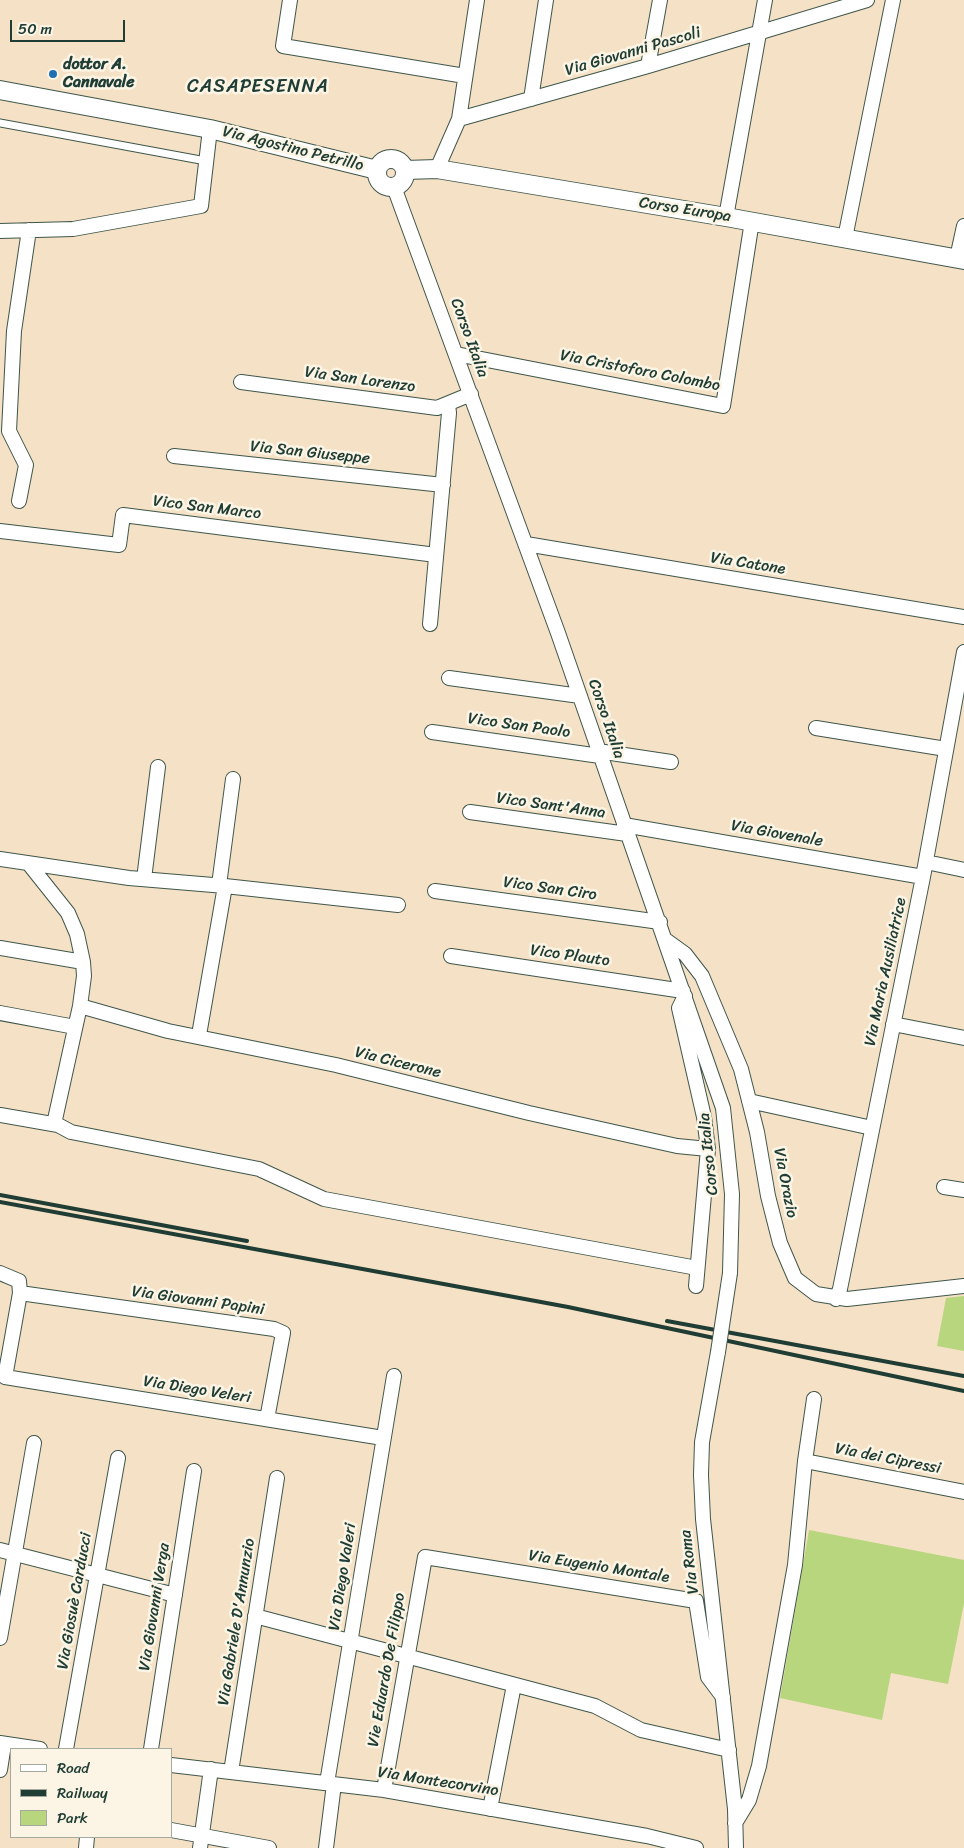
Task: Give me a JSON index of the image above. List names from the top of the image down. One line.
{"streets":{"street":["Via Giovanni Pascoli","Via Agostino Petrillo","Corso Europa","Corso Italia","Via Cristoforo Colombo","Via San Lorenzo","Via San Giuseppe","Vico San Marco","Via Catone","Vico San Paolo","Vico Sant'Anna","Via Giovenale","Vico San Ciro","Vico Plauto","Via Maria Ausiliatrice","Via Cicerone","Via Orazio","Via Giovanni Papini","Via Diego Veleri","Via dei Cipressi","Via Roma","Via Eugenio Montale","Via Diego Valeri","Via Giosuè Carducci","Via Giovanni Verga","Via Gabriele D'Annunzio","Vie Eduardo De Filippo","Via Montecorvino"]},"crossings":[["Via Agostino Petrillo","Corso Europa"],["Via Agostino Petrillo","Corso Italia"],["Corso Europa","Corso Italia"],["Corso Europa","Via Cristoforo Colombo"],["Corso Italia","Via Cristoforo Colombo"],["Corso Italia","Via San Lorenzo"],["Corso Italia","Via Catone"],["Corso Italia","Vico San Paolo"],["Corso Italia","Vico Sant'Anna"],["Corso Italia","Via Giovenale"],["Corso Italia","Vico San Ciro"],["Corso Italia","Vico Plauto"],["Corso Italia","Via Orazio"],["Corso Italia","Via Roma"],["Vico Sant'Anna","Via Giovenale"],["Via Giovenale","Via Maria Ausiliatrice"],["Via Maria Ausiliatrice","Via Orazio"],["Via Giovanni Papini","Via Diego Veleri"],["Via Diego Veleri","Via Diego Valeri"],["Via Roma","Via Eugenio Montale"],["Via Eugenio Montale","Vie Eduardo De Filippo"],["Via Diego Valeri","Via Montecorvino"],["Via Gabriele D'Annunzio","Via Montecorvino"],["Vie Eduardo De Filippo","Via Montecorvino"]],"districts":["CASAPESENNA"],"places":["dottor A. Cannavale"],"legend":["Road","Railway","Park"],"scale_bar":"50 m"}
